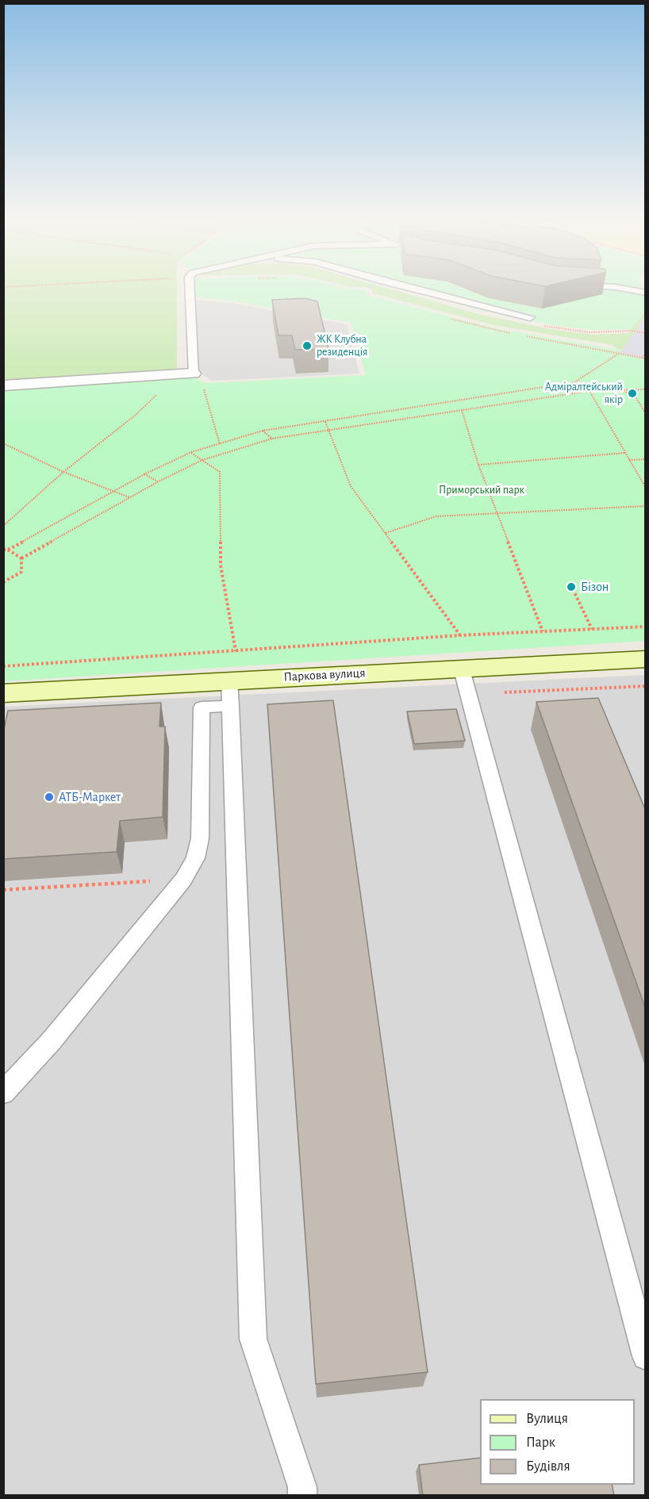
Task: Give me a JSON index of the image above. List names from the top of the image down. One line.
{"streets":{"street":["Паркова вулиця"]},"parks":["Приморський парк"],"places":["ЖК Клубна резиденція","Адміралтейський якір","Бізон","АТБ-Маркет"],"legend":["Вулиця","Парк","Будівля"]}
